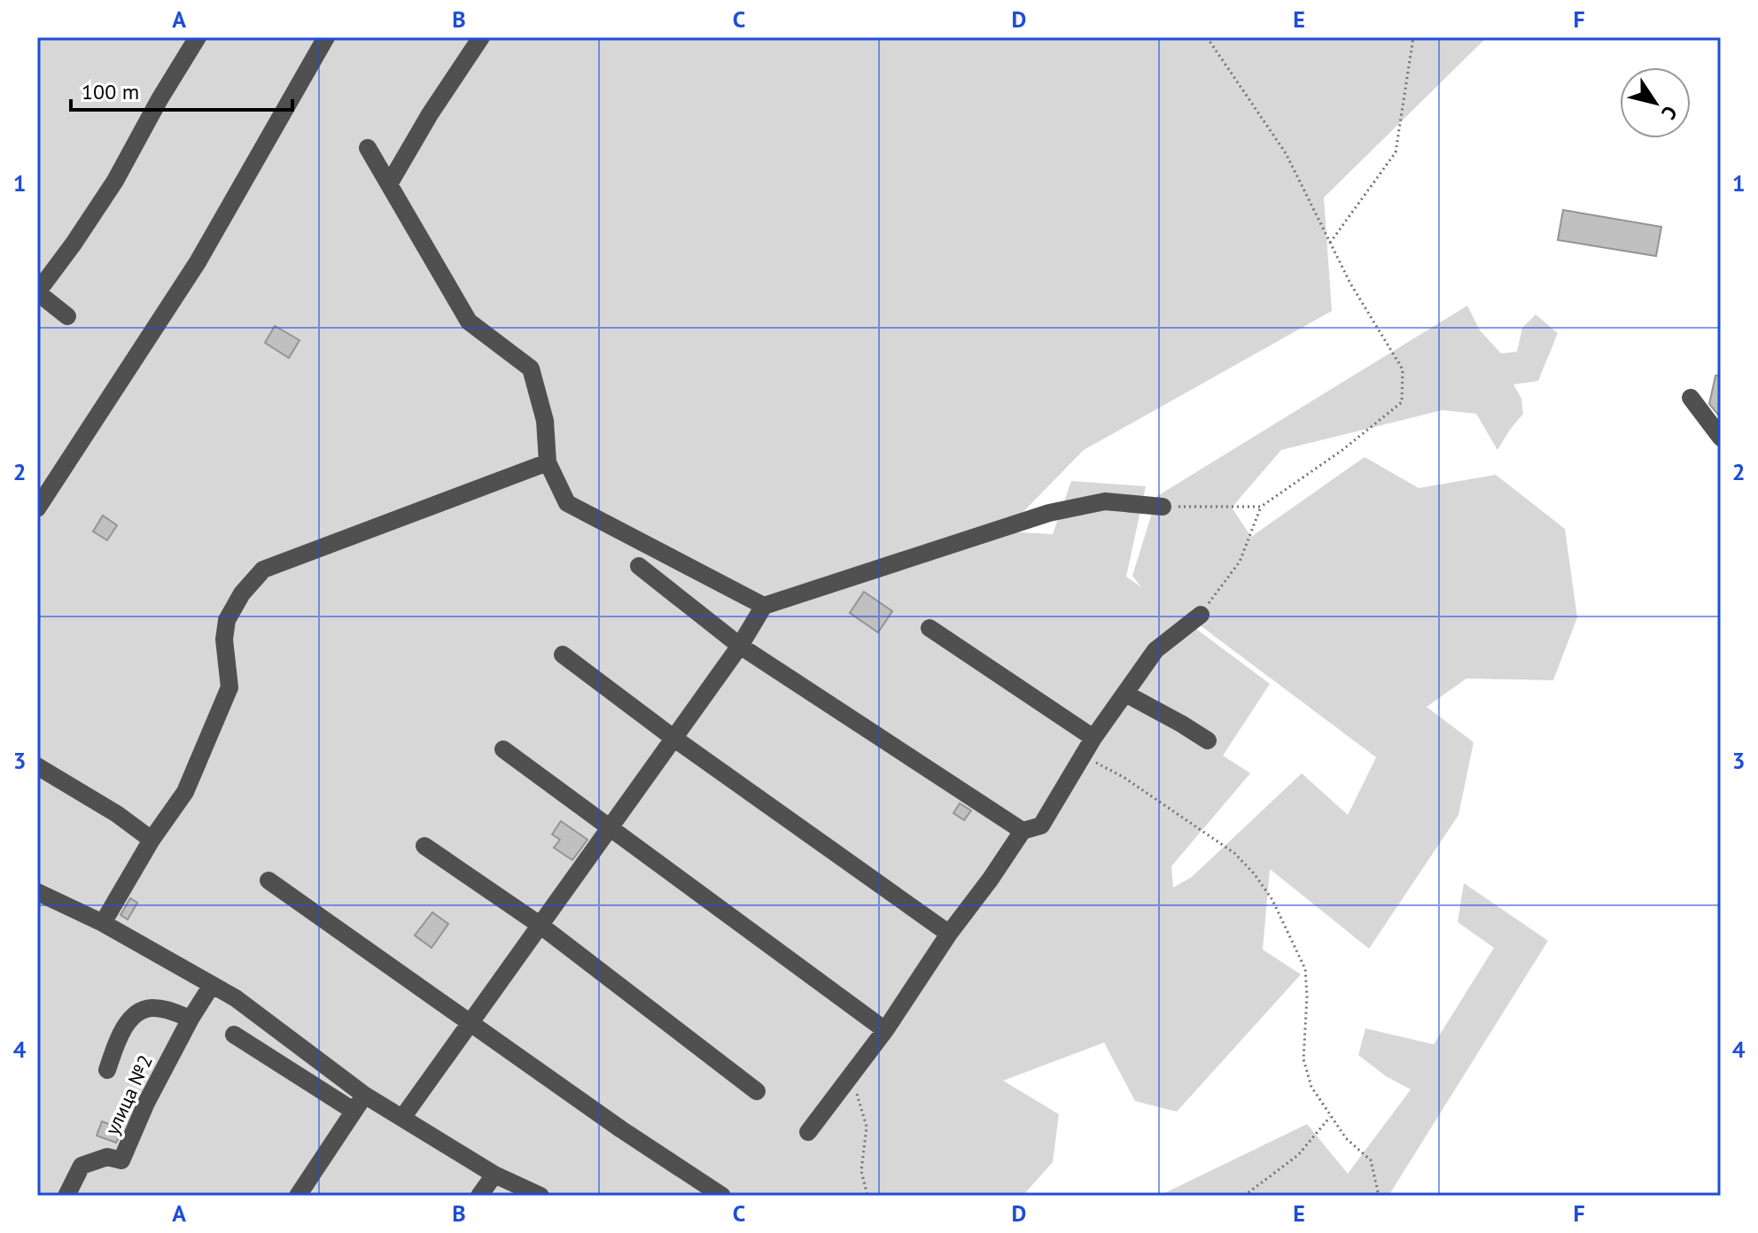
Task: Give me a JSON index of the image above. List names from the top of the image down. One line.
{"streets":{"street":["улица №2"]},"scale_bar":"100 m","north":"bottom right","grid":{"columns":["A","B","C","D","E","F"],"rows":["1","2","3","4"]}}
